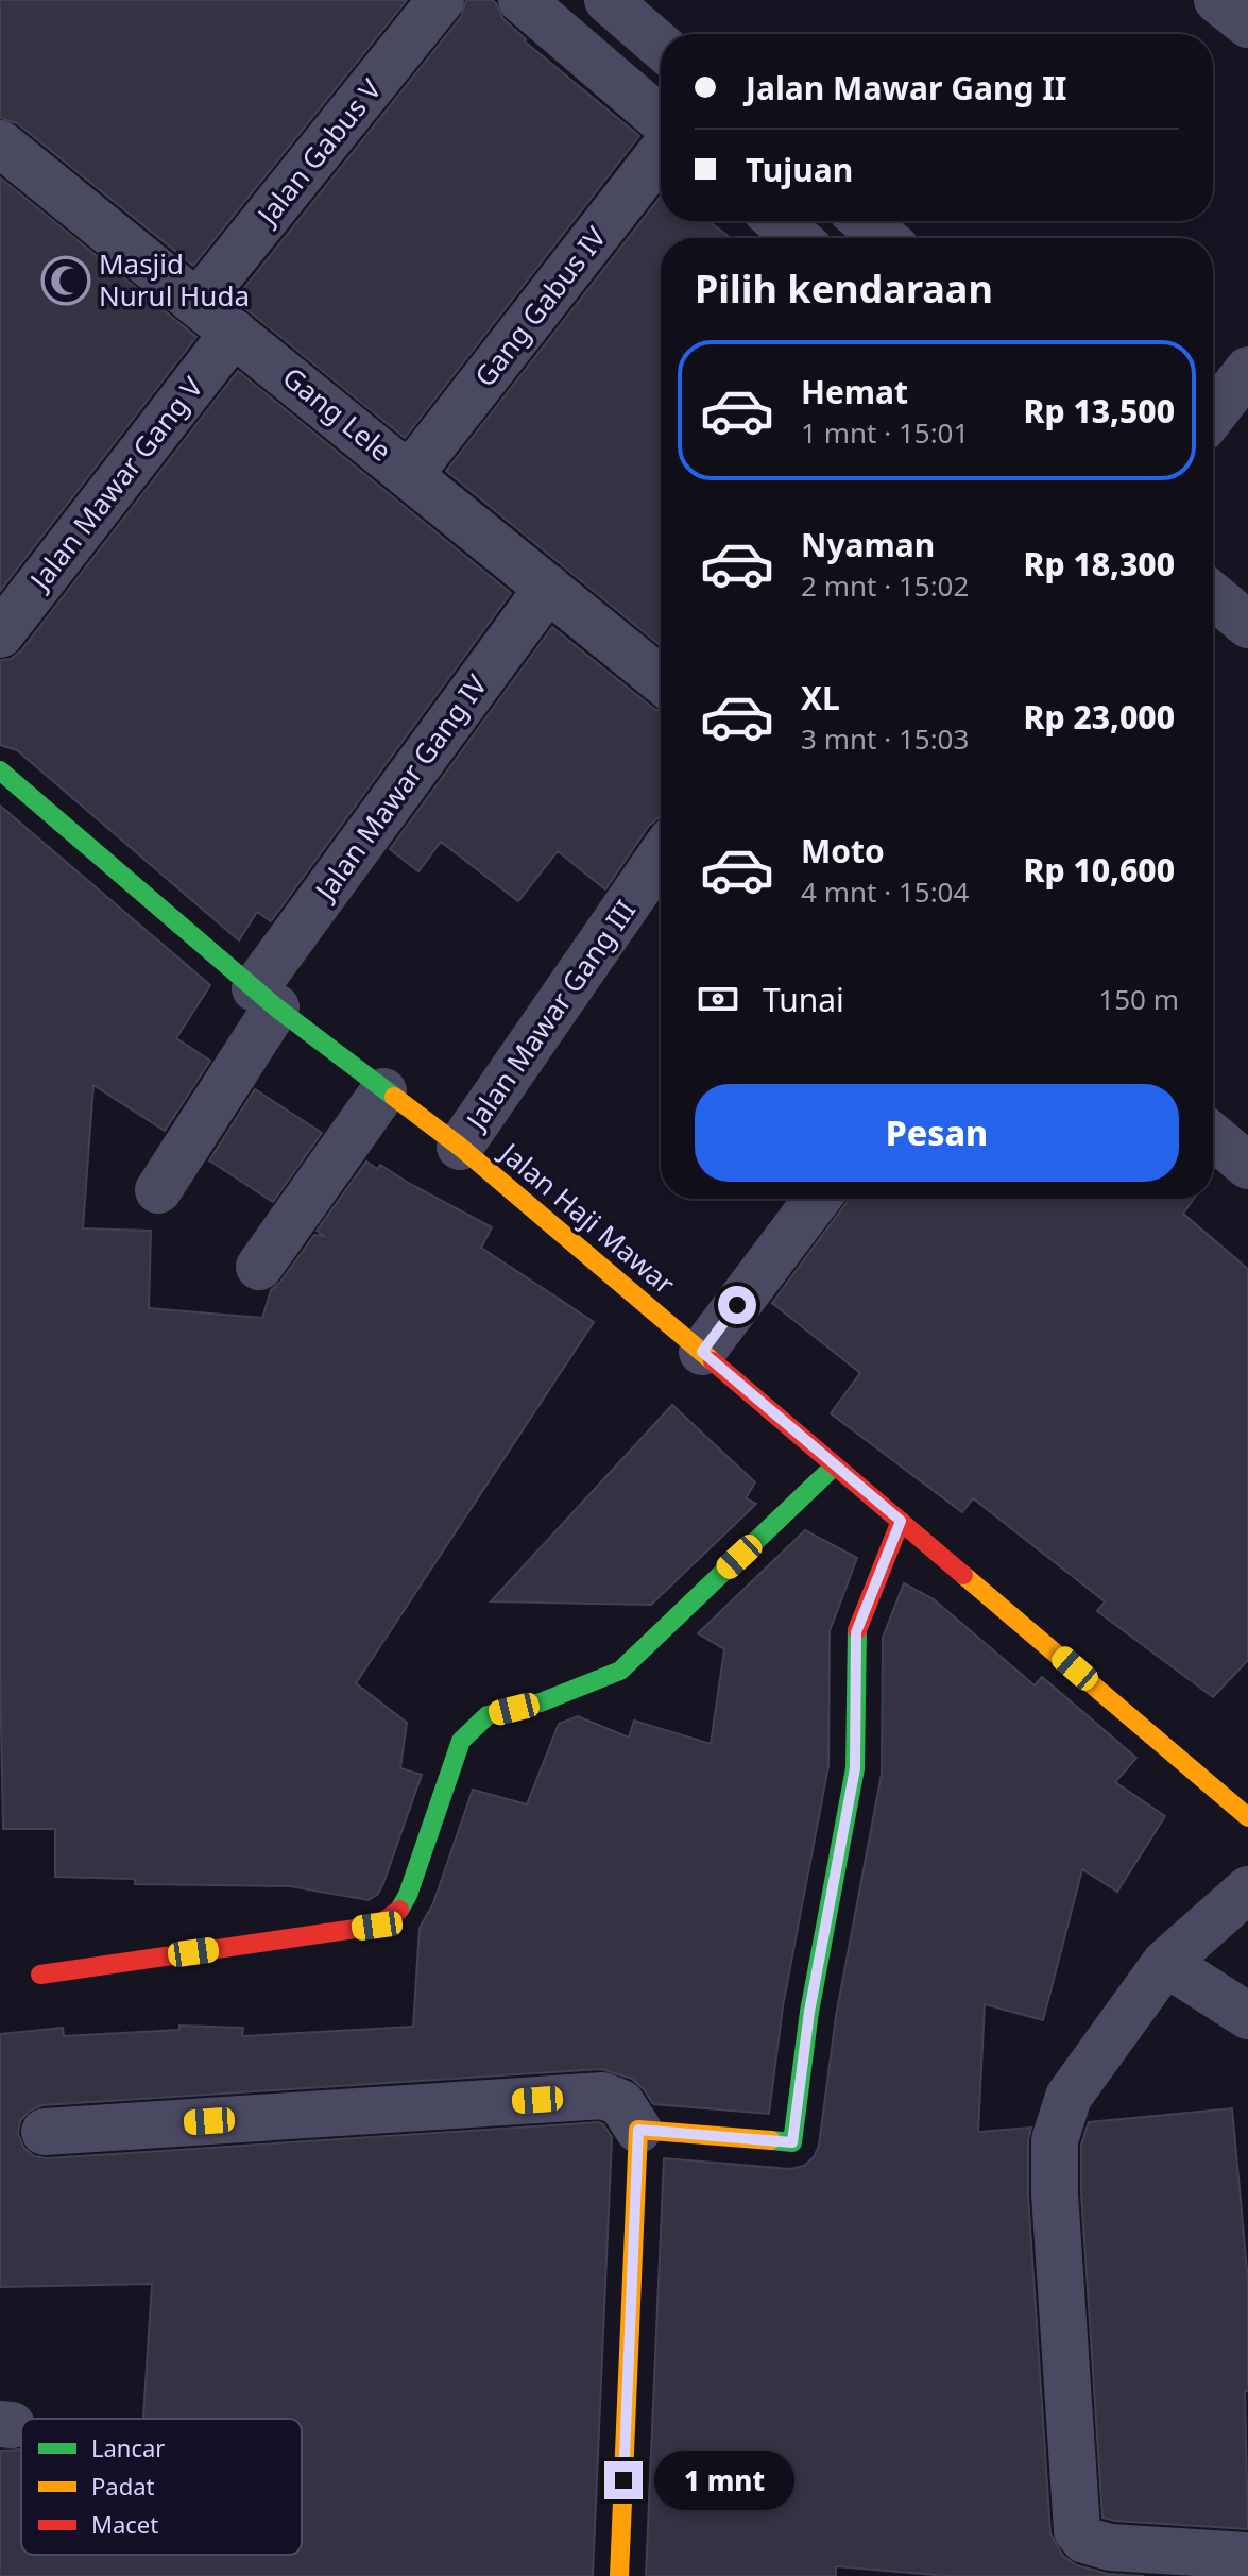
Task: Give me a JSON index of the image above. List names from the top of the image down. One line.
{"streets":{"street":["Jalan Gabus V","Gang Gabus IV","Gang Lele","Jalan Mawar Gang V","Jalan Mawar Gang IV","Jalan Mawar Gang III","Jalan Haji Mawar"]},"crossings":[["Jalan Gabus V","Gang Lele"],["Gang Gabus IV","Gang Lele"],["Gang Lele","Jalan Mawar Gang V"],["Gang Lele","Jalan Mawar Gang IV"],["Jalan Mawar Gang IV","Jalan Haji Mawar"],["Jalan Mawar Gang III","Jalan Haji Mawar"]],"places":{"mosque":["Masjid Nurul Huda"]},"legend":["Lancar","Padat","Macet"],"page":{"banner":["Jalan Mawar Gang II","Tujuan"],"heading":"Pilih kendaraan","list":[{"name":"Hemat","note":"1 mnt · 15:01","value":"Rp 13,500"},{"name":"Nyaman","note":"2 mnt · 15:02","value":"Rp 18,300"},{"name":"XL","note":"3 mnt · 15:03","value":"Rp 23,000"},{"name":"Moto","note":"4 mnt · 15:04","value":"Rp 10,600"}],"pay":["Tunai","150 m"],"buttons":"Pesan","bubble":"1 mnt"}}
